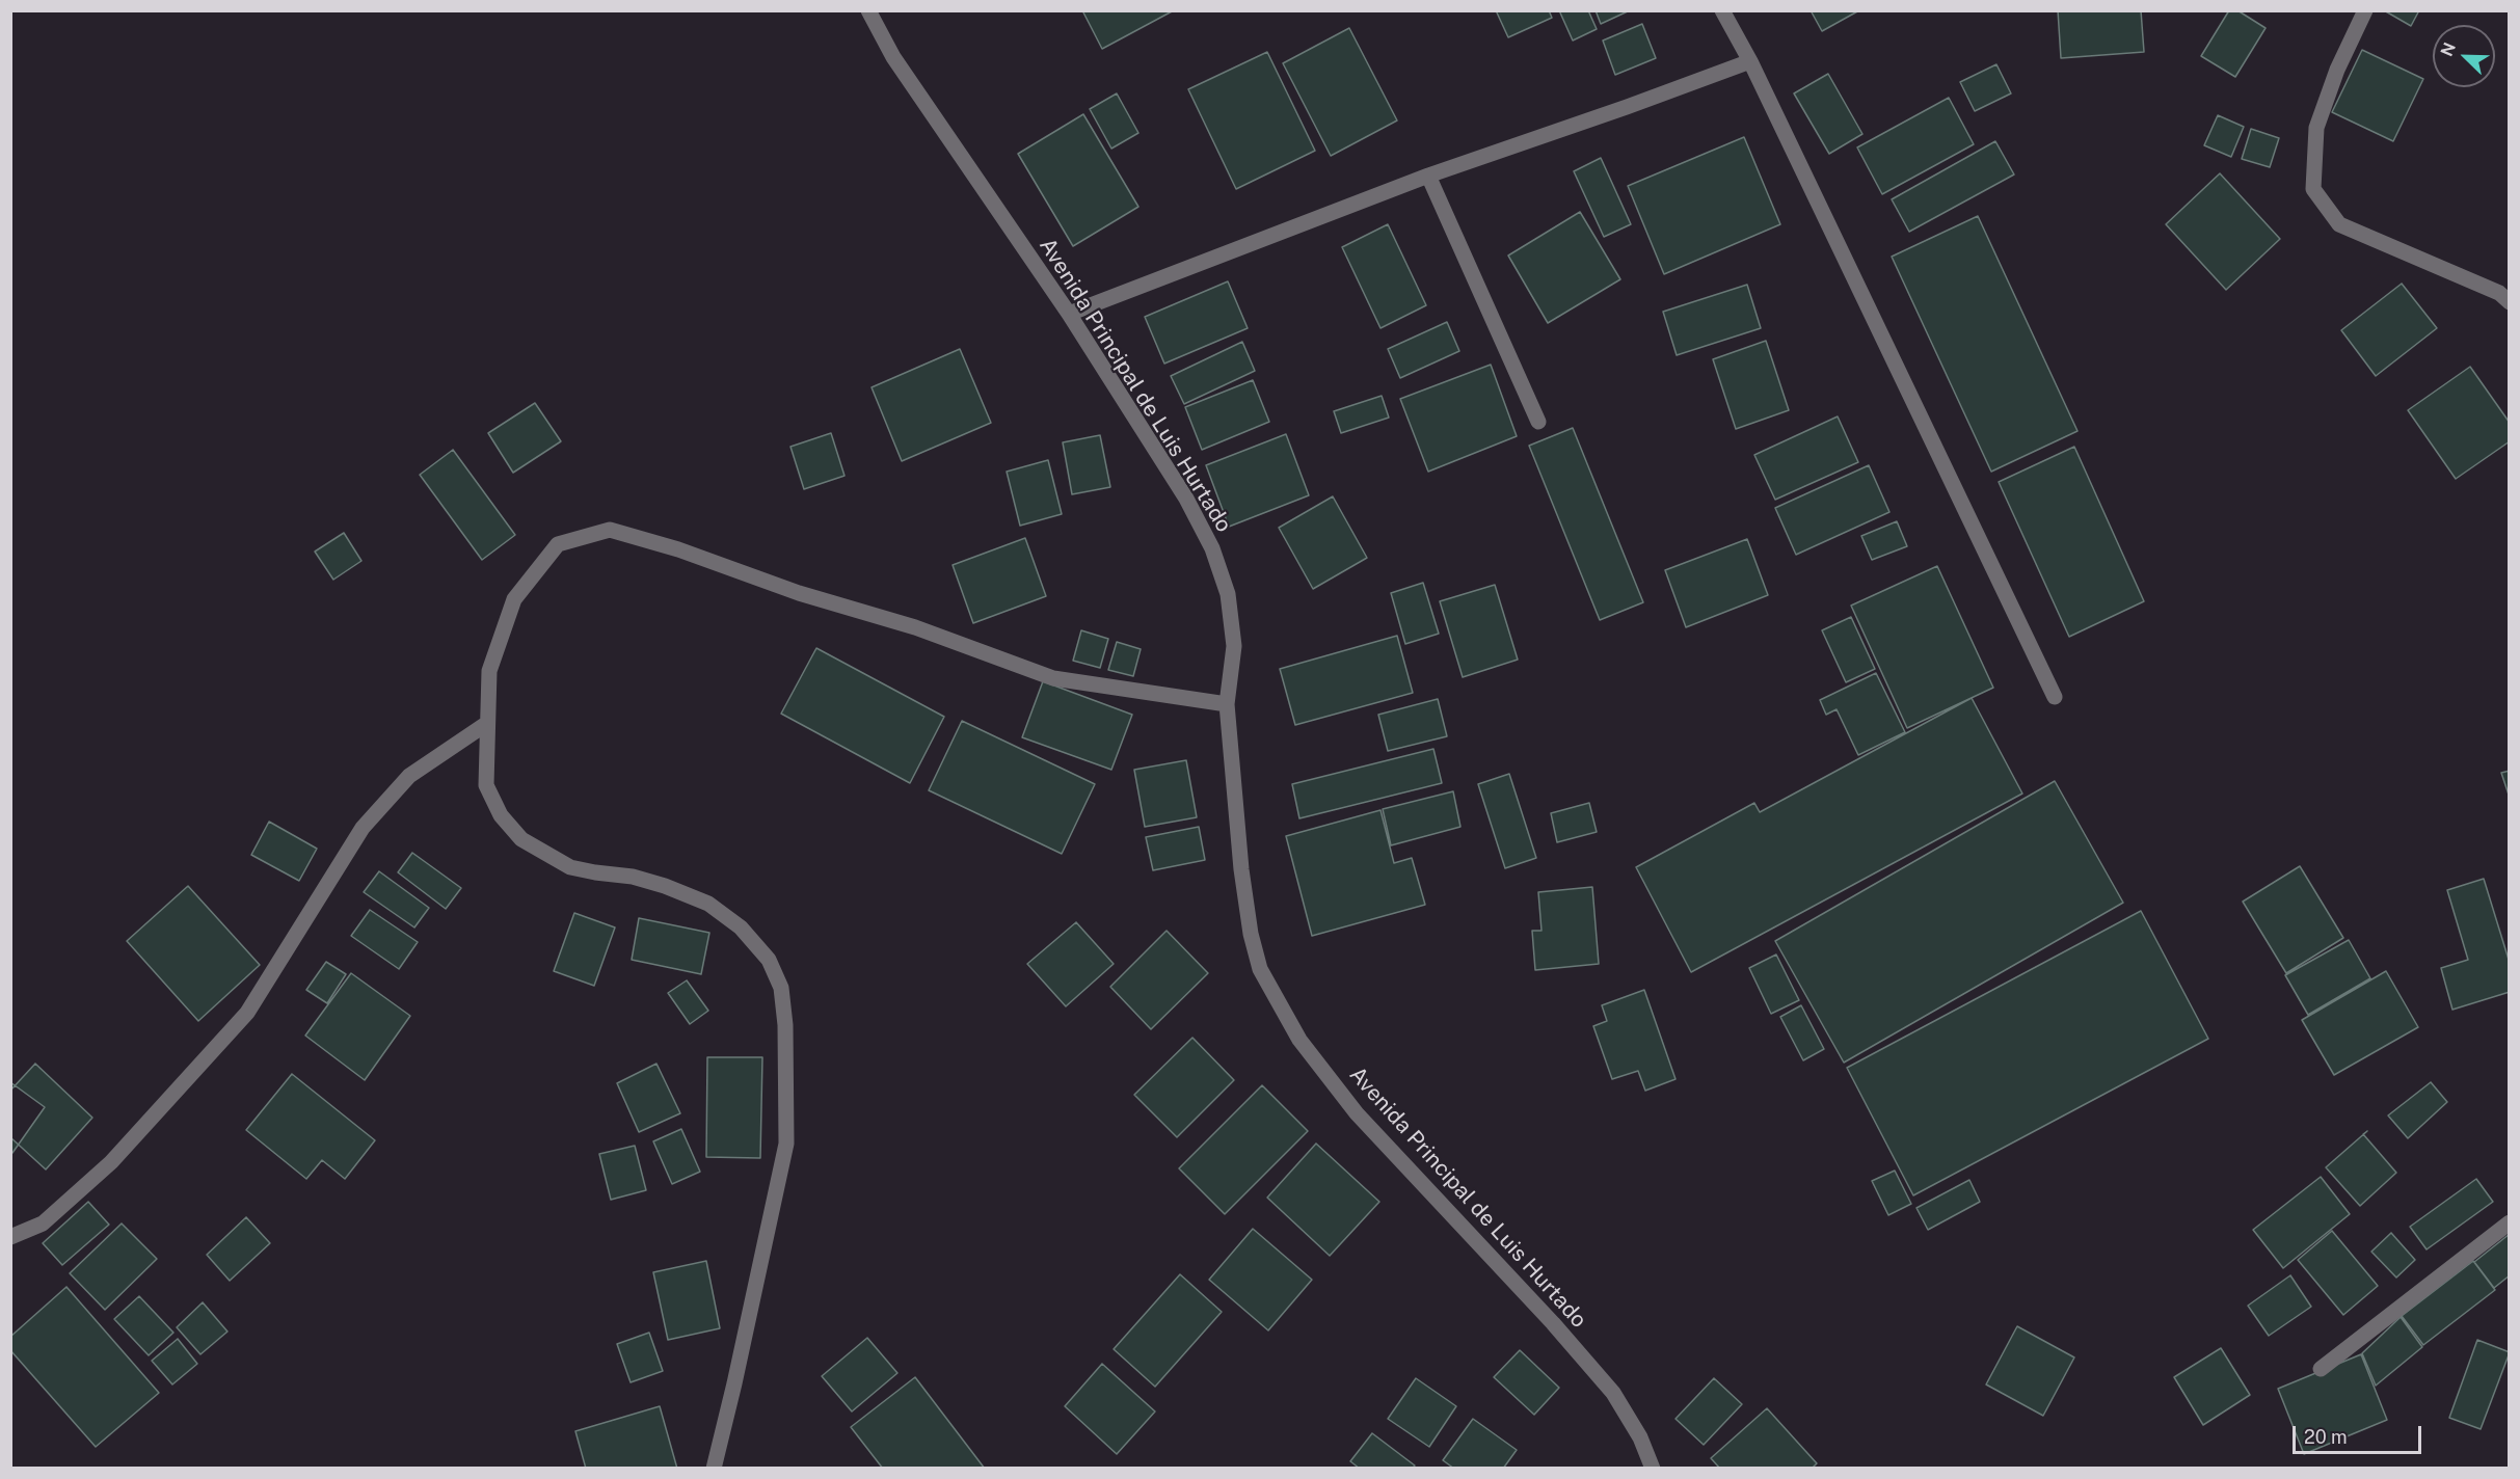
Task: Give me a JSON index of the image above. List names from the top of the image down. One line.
{"streets":{"street":["Avenida Principal de Luis Hurtado"]},"scale_bar":"20 m","north":"top left"}
